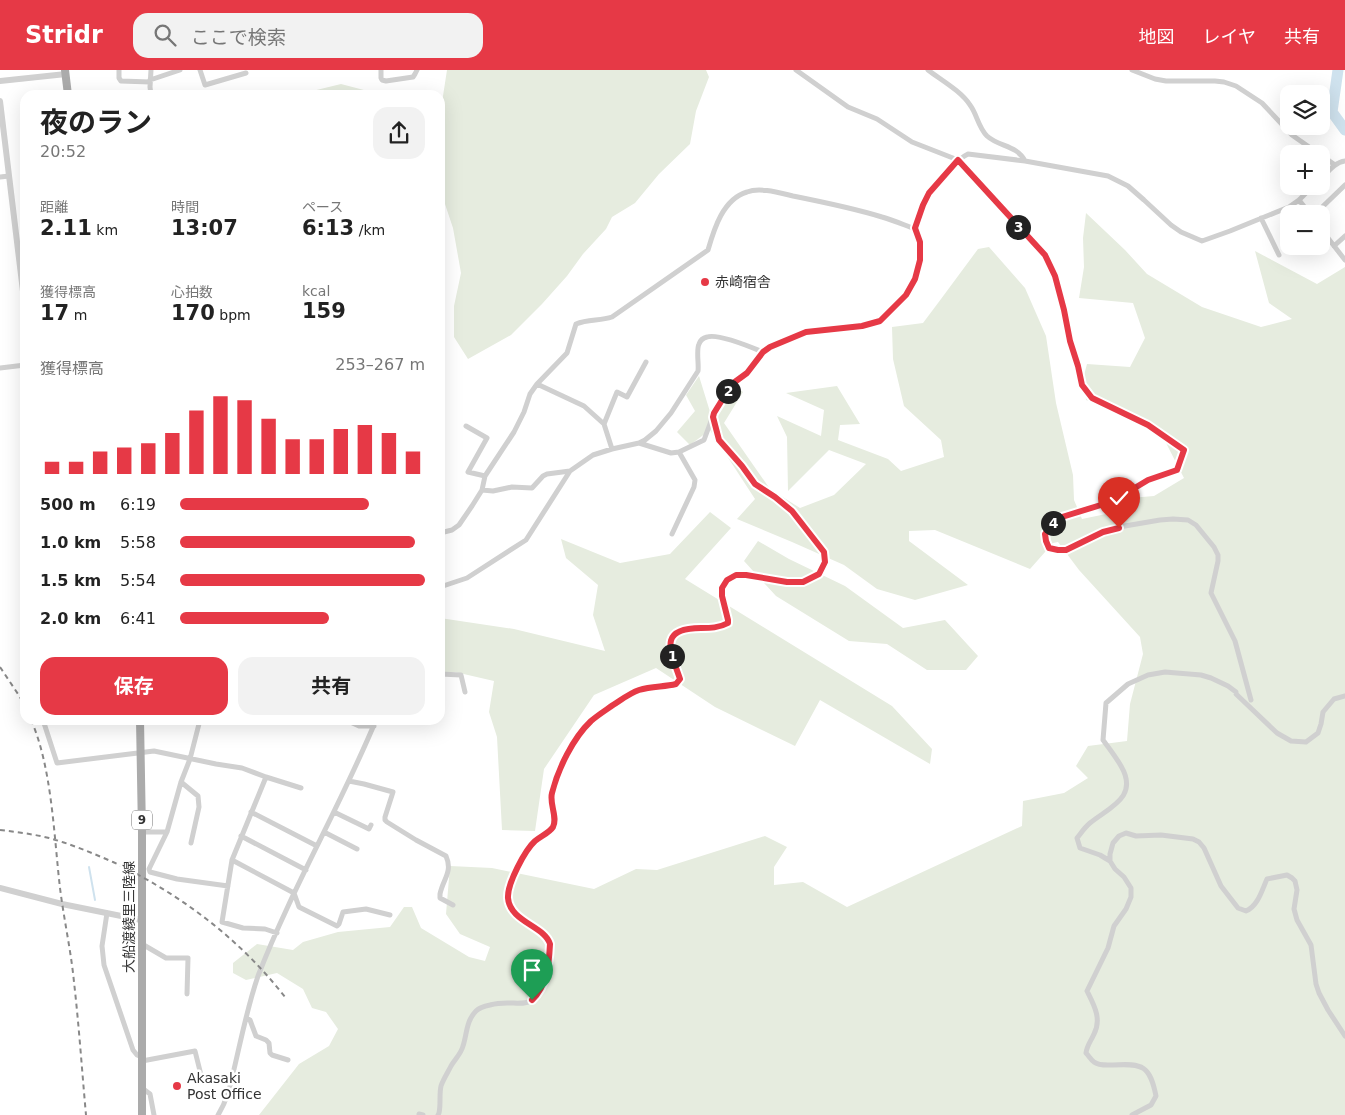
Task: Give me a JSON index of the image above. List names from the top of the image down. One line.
{"streets":{"main road":["9","大船渡綾里三陸線"]},"places":["赤崎宿舎","Akasaki Post Office"],"page":{"header":"Stridr","search":"ここで検索","nav":["地図","レイヤ","共有"],"map_buttons":["+","−"],"heading":["夜のラン","20:52"],"stats":[["距離","2.11 km"],["時間","13:07"],["ペース","6:13 /km"],["獲得標高","17 m"],["心拍数","170 bpm"],["kcal","159"]],"pins":["3","2","4","1"],"chart":["獲得標高","253–267 m"],"list":[{"name":"500 m","note":"6:19"},{"name":"1.0 km","note":"5:58"},{"name":"1.5 km","note":"5:54"},{"name":"2.0 km","note":"6:41"}],"buttons":["保存","共有"]}}
